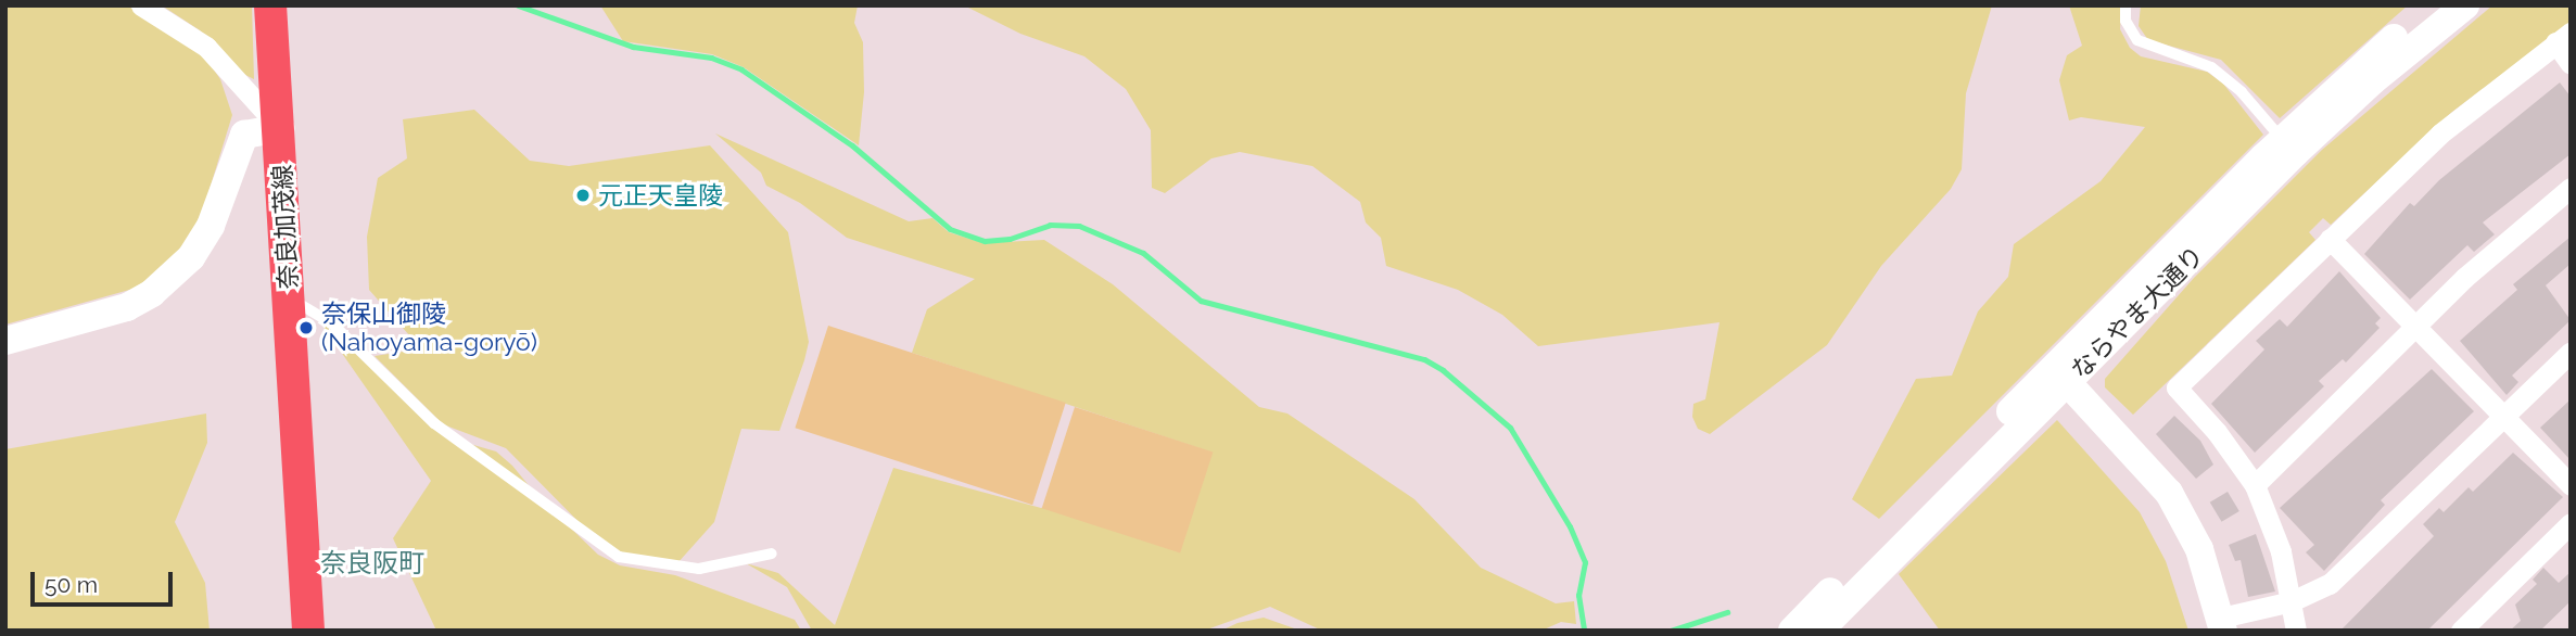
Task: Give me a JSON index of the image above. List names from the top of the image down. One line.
{"streets":{"main road":["奈良加茂線"],"street":["ならやま大通り"]},"districts":["奈良阪町"],"places":["元正天皇陵","奈保山御陵 (Nahoyama-goryō)"],"scale_bar":"50 m"}
